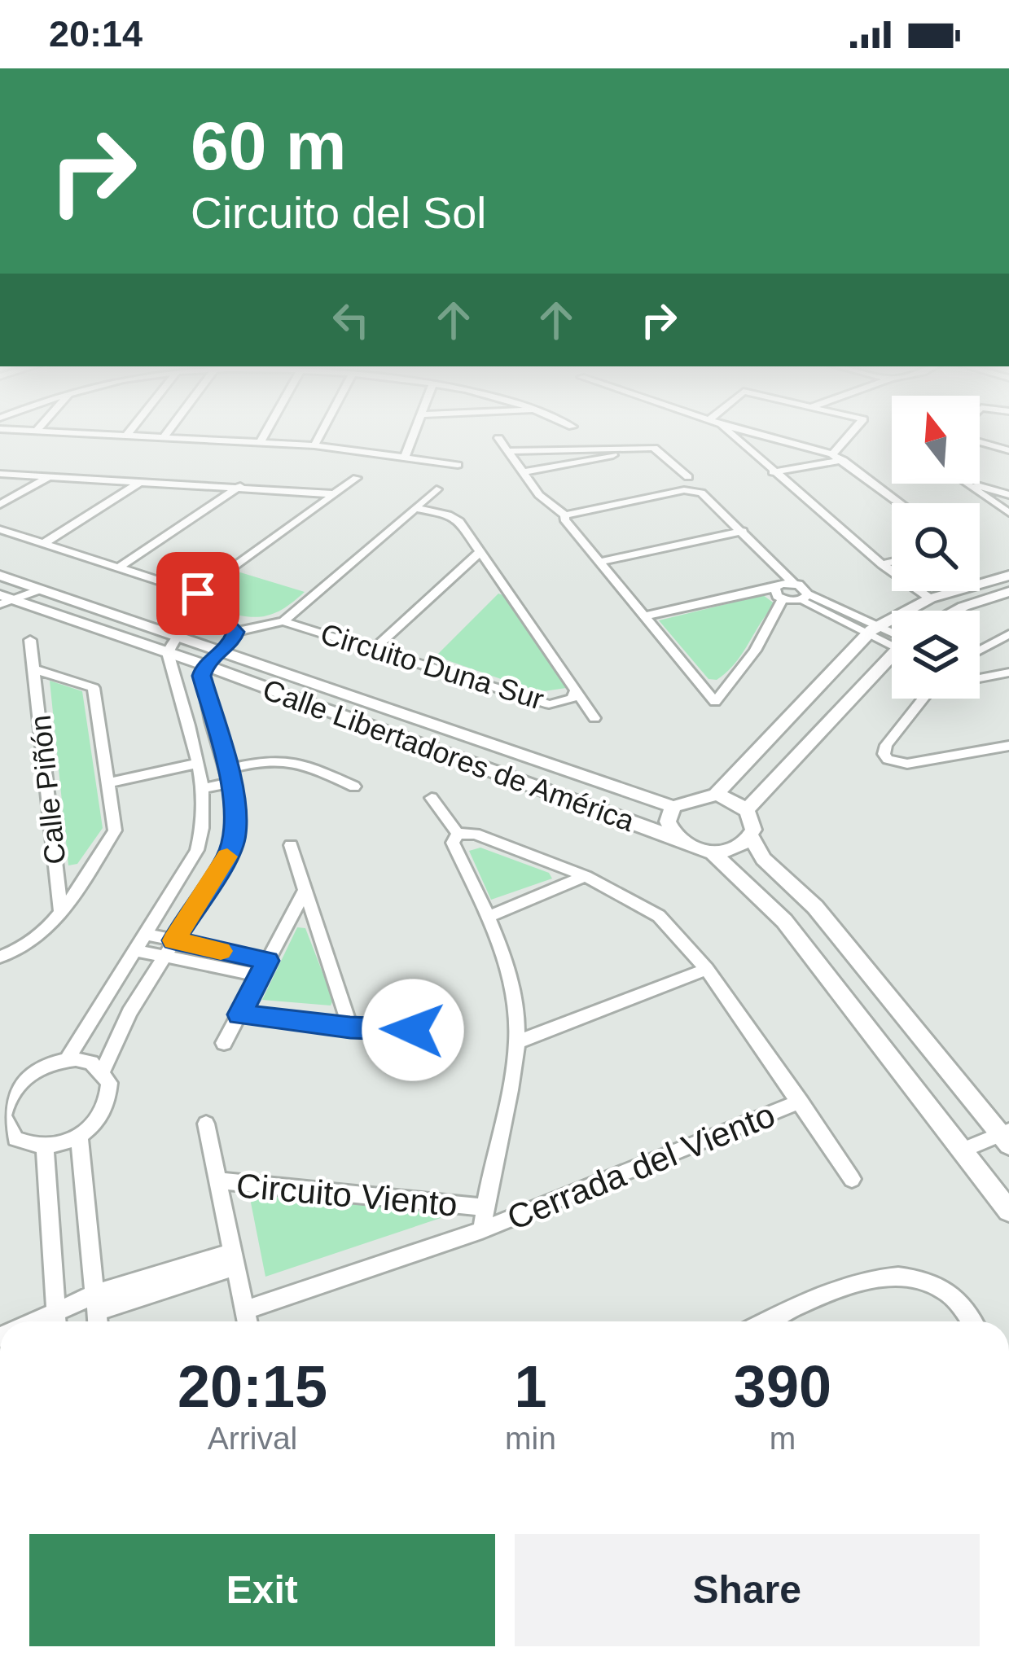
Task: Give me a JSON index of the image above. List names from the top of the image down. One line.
{"streets":{"street":["Circuito Duna Sur","Calle Libertadores de América","Calle Piñón","Cerrada del Viento","Circuito Viento"]},"crossings":[["Cerrada del Viento","Circuito Viento"]],"north":"top","page":{"status":"20:14","turn":["60 m","Circuito del Sol"],"eta":["20:15","Arrival","1","min","390","m"],"buttons":["Exit","Share"]}}
